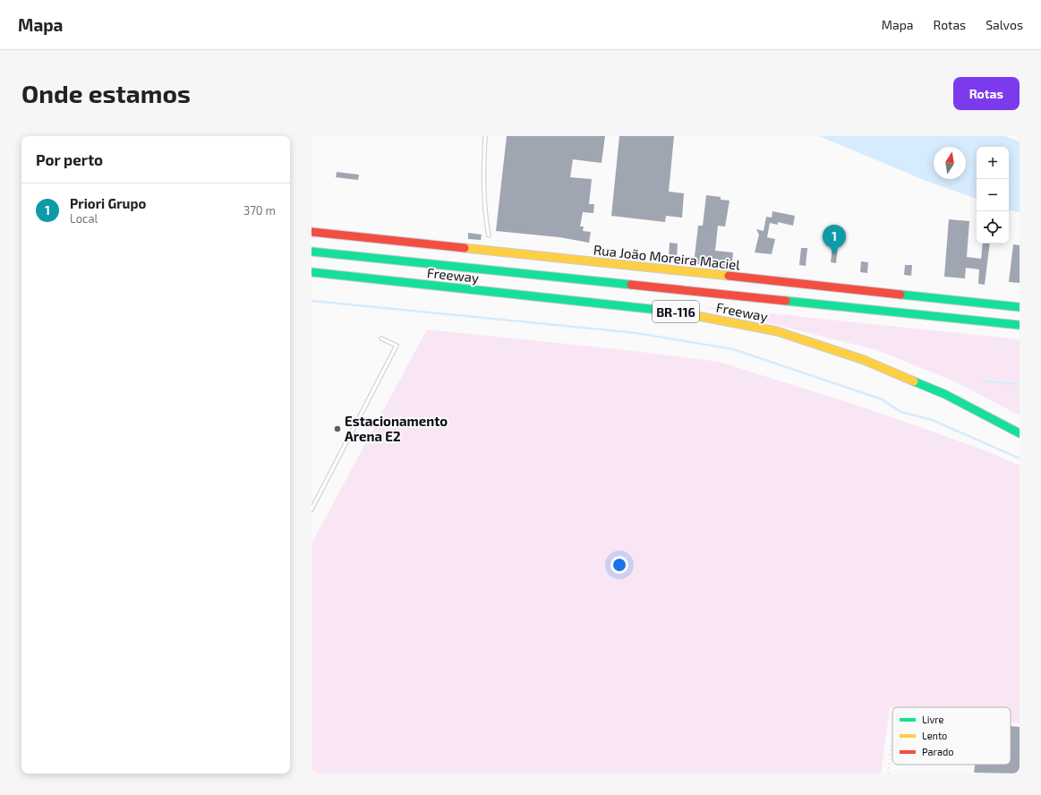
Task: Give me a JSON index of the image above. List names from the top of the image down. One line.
{"streets":{"main road":["Rua João Moreira Maciel","Freeway","BR-116"]},"places":["Estacionamento Arena E2"],"legend":["Livre","Lento","Parado"],"north":"top","page":{"header":"Mapa","nav":["Mapa","Rotas","Salvos"],"buttons":"Rotas","title":"Onde estamos","heading":"Por perto","map_buttons":["+","−"],"list":[{"mark":"1","name":"Priori Grupo","note":"Local","value":"370 m"}],"pins":"1"}}
